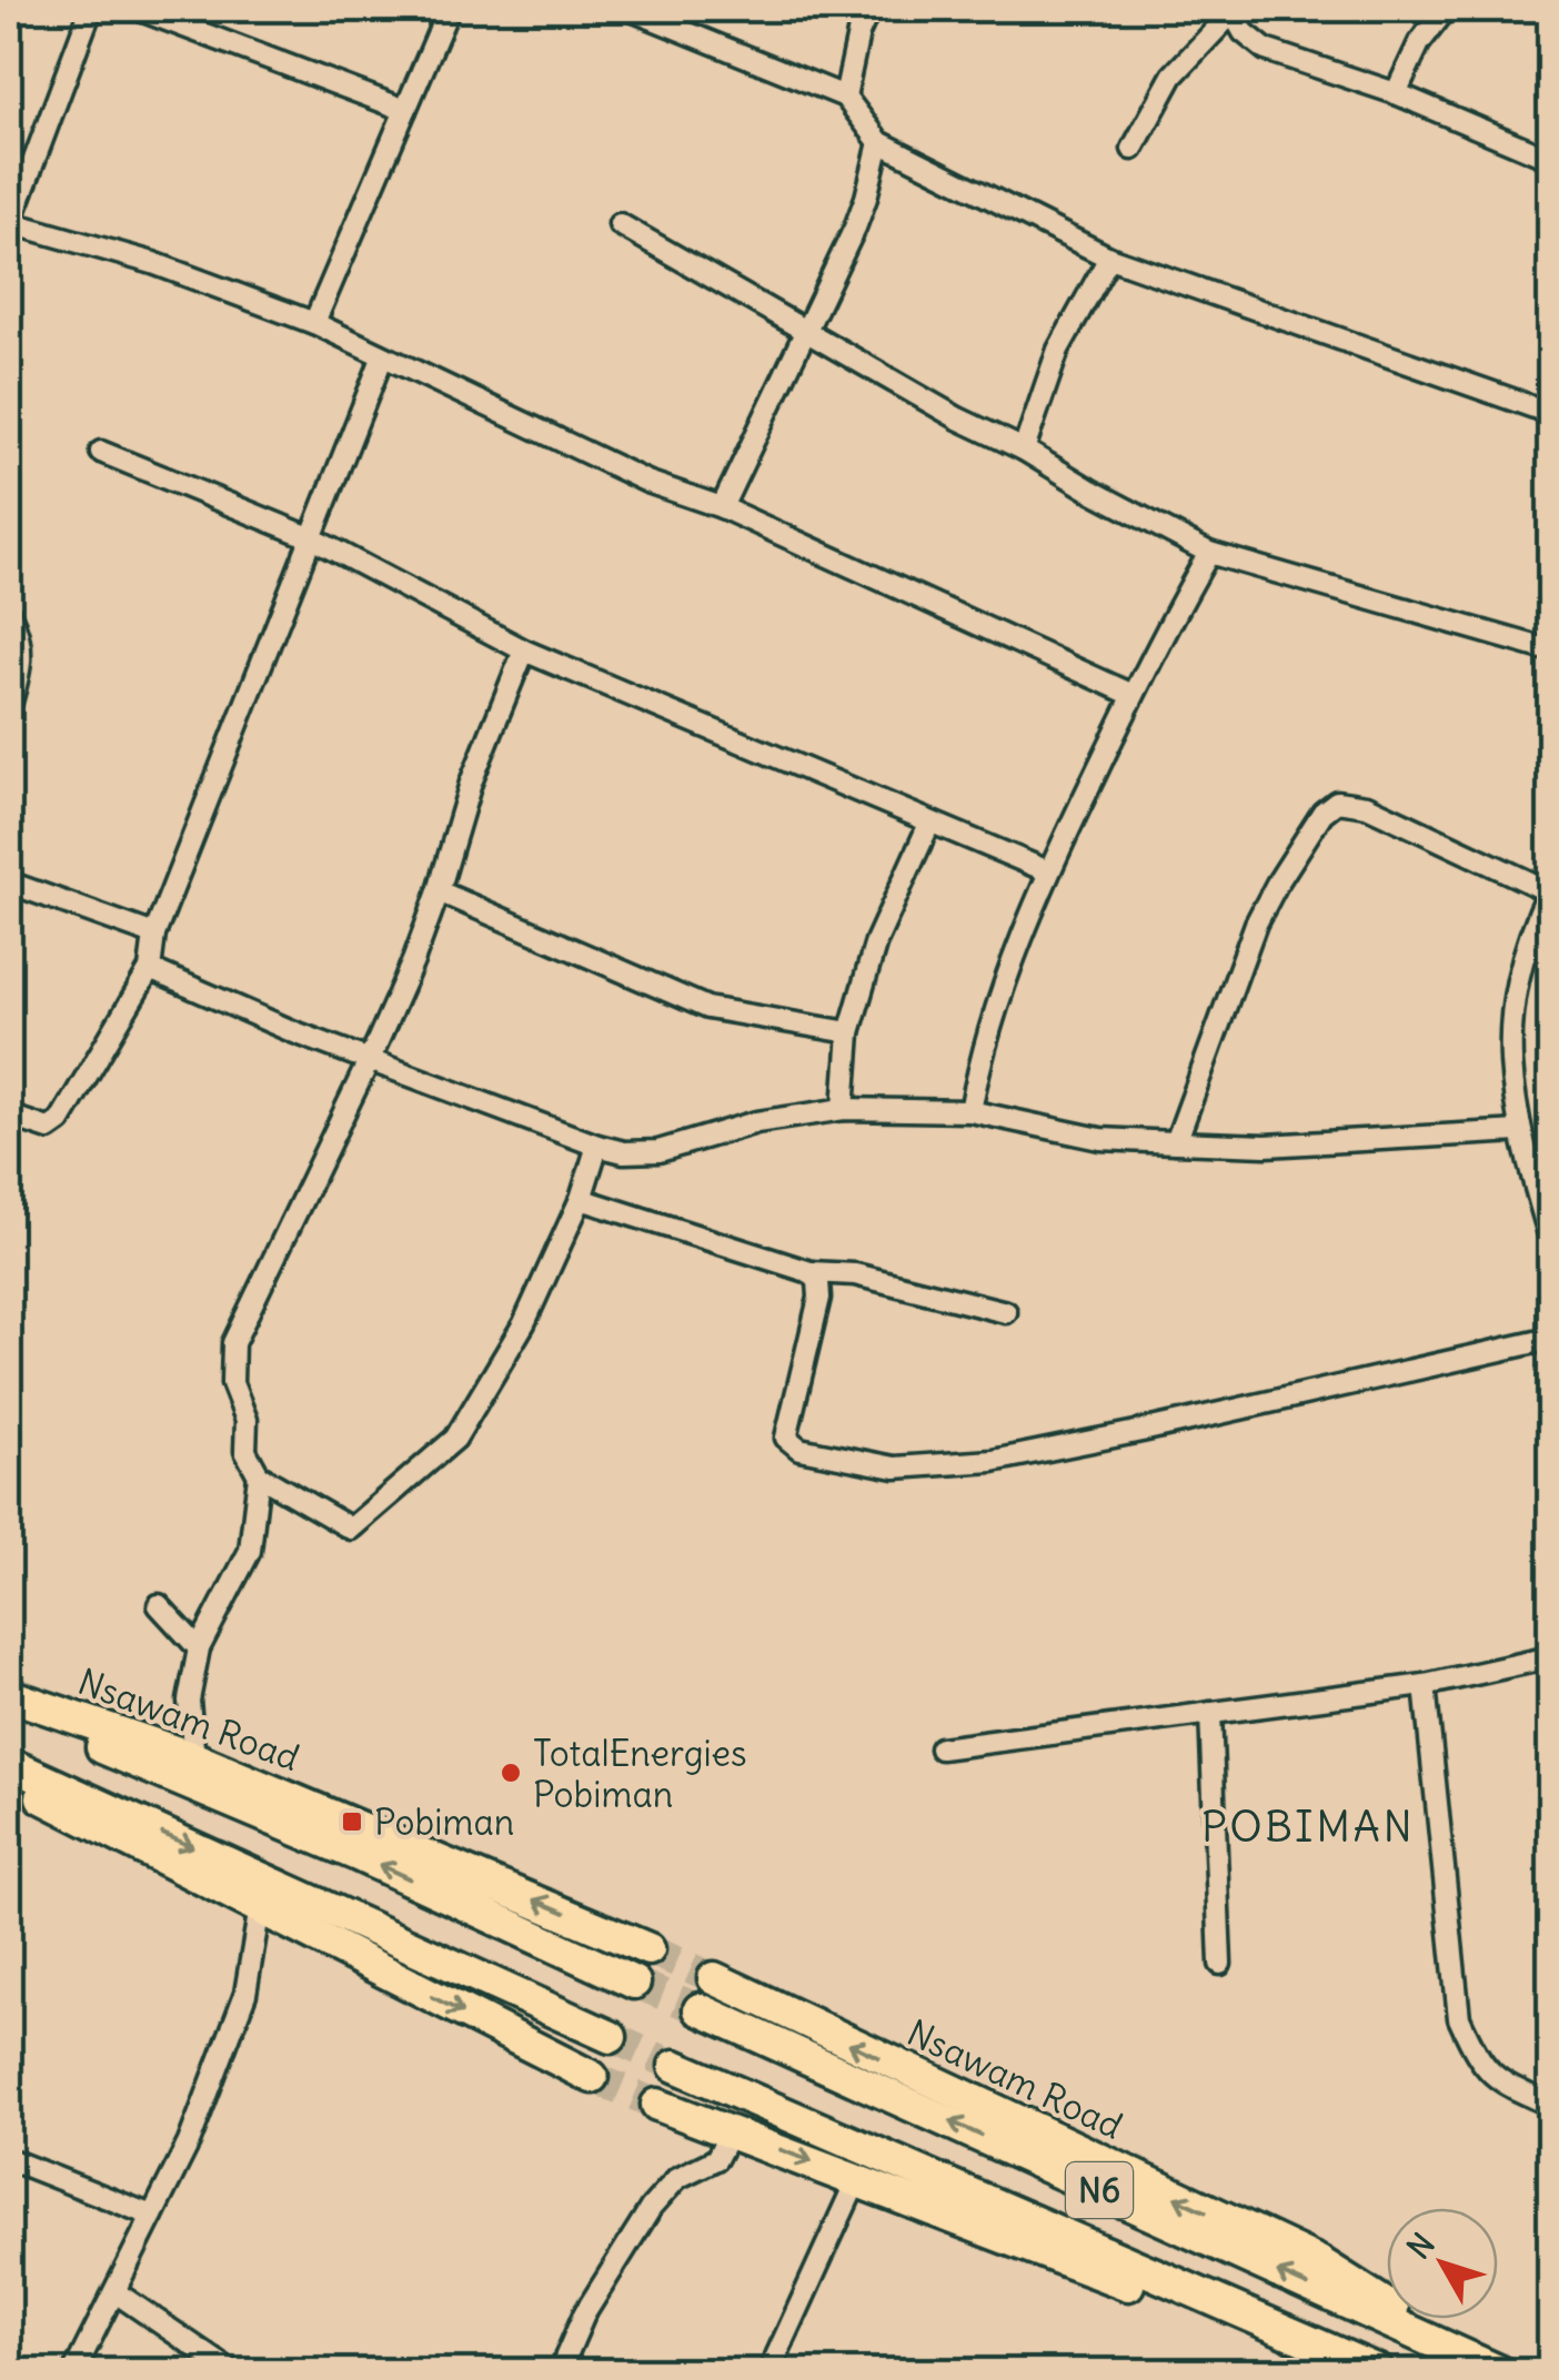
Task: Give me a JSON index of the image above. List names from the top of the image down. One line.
{"streets":{"highway":["Nsawam Road","N6"]},"districts":["POBIMAN"],"places":{"other":["TotalEnergies Pobiman"],"transit":["Pobiman"]},"north":"top left"}
